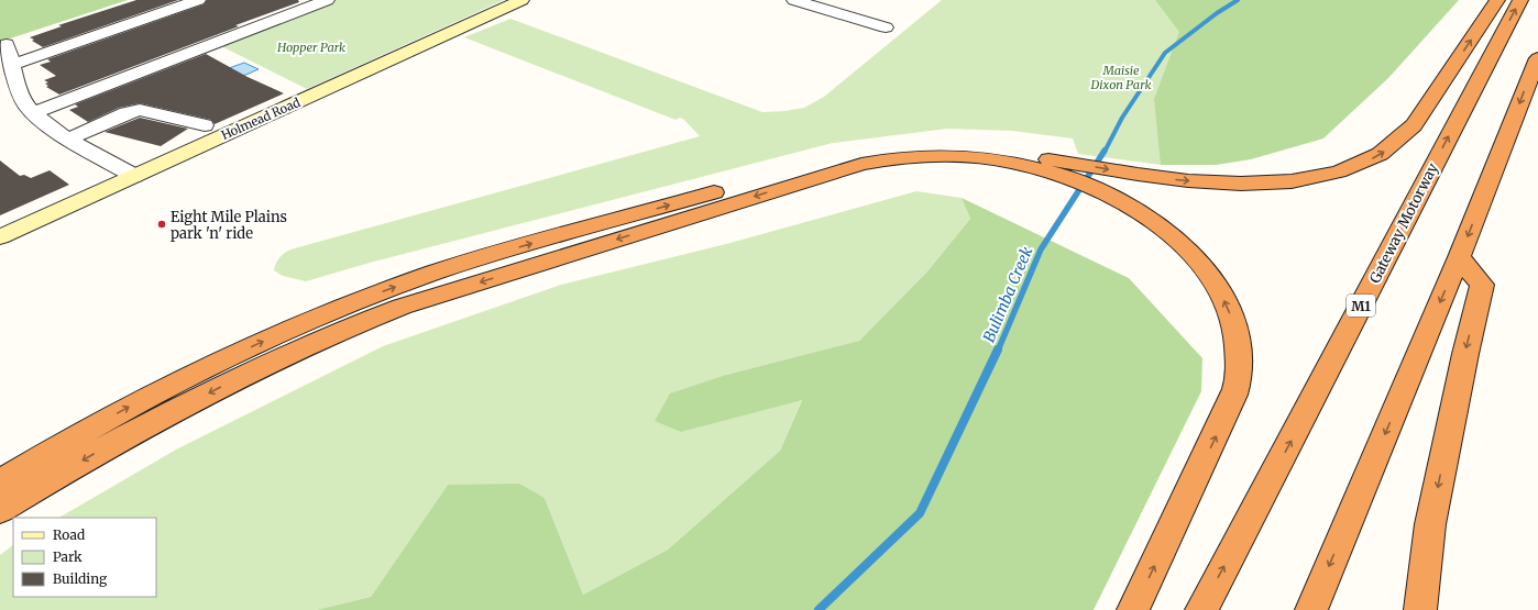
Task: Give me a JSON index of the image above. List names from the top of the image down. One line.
{"streets":{"highway":["Gateway Motorway","M1"],"street":["Holmead Road"]},"water":["Bulimba Creek"],"parks":["Hopper Park","Maisie Dixon Park"],"places":["Eight Mile Plains park 'n' ride"],"legend":["Road","Park","Building"]}
